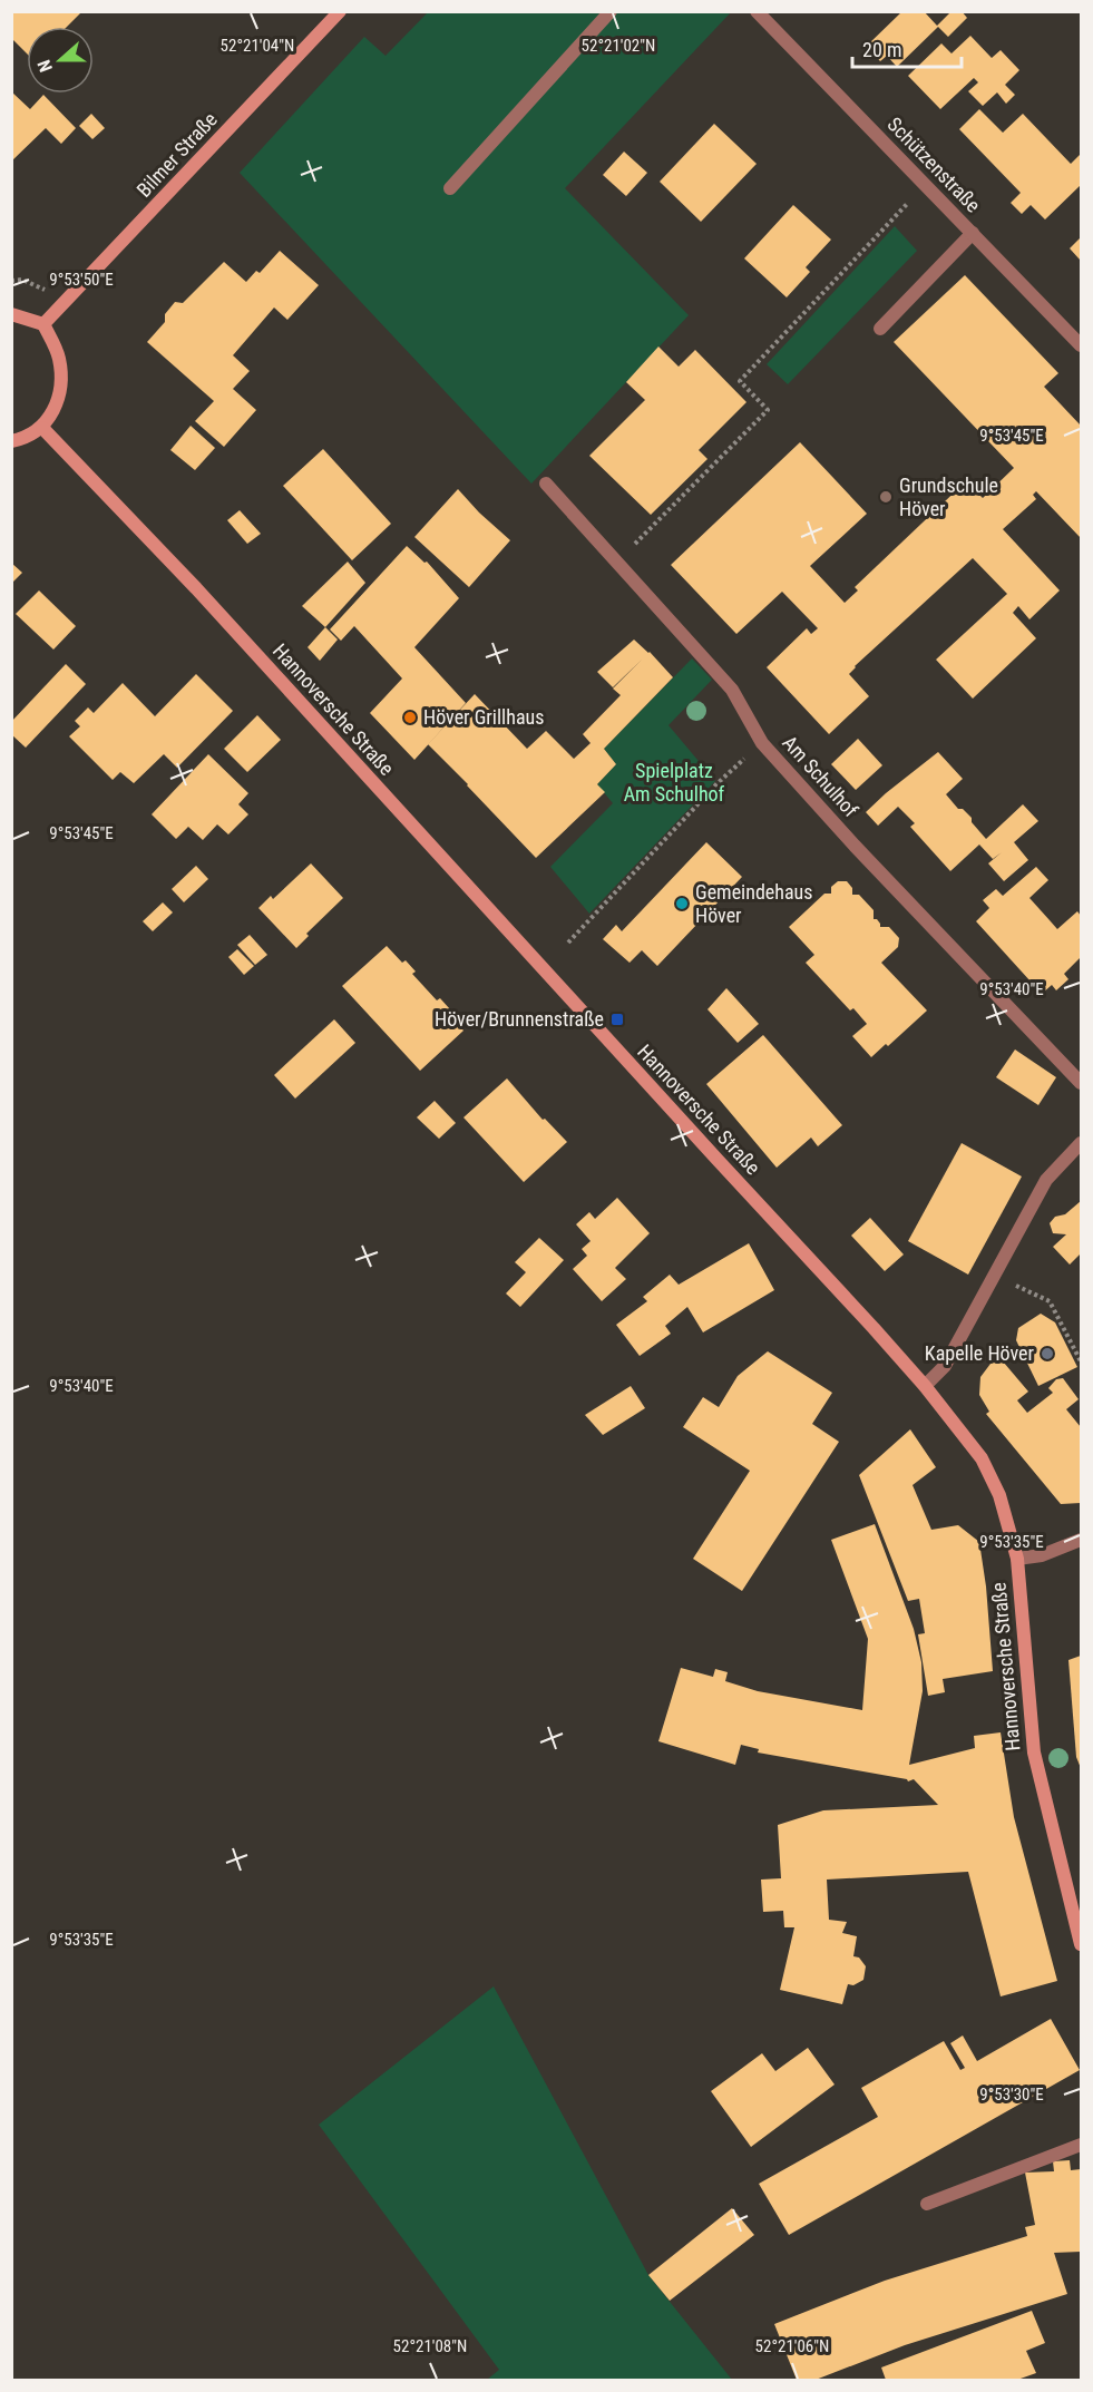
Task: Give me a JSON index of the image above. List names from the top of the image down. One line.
{"streets":{"street":["Bilmer Straße","Schützenstraße","Hannoversche Straße","Am Schulhof"]},"parks":["Spielplatz Am Schulhof"],"places":{"other":["Grundschule Höver","Höver Grillhaus","Gemeindehaus Höver","Kapelle Höver"],"transit":["Höver/Brunnenstraße"]},"scale_bar":"20 m","north":"left","coordinates":["52°21'04\"N","52°21'02\"N","9°53'50\"E","9°53'45\"E","9°53'40\"E","9°53'35\"E","9°53'30\"E","52°21'08\"N","52°21'06\"N"]}
